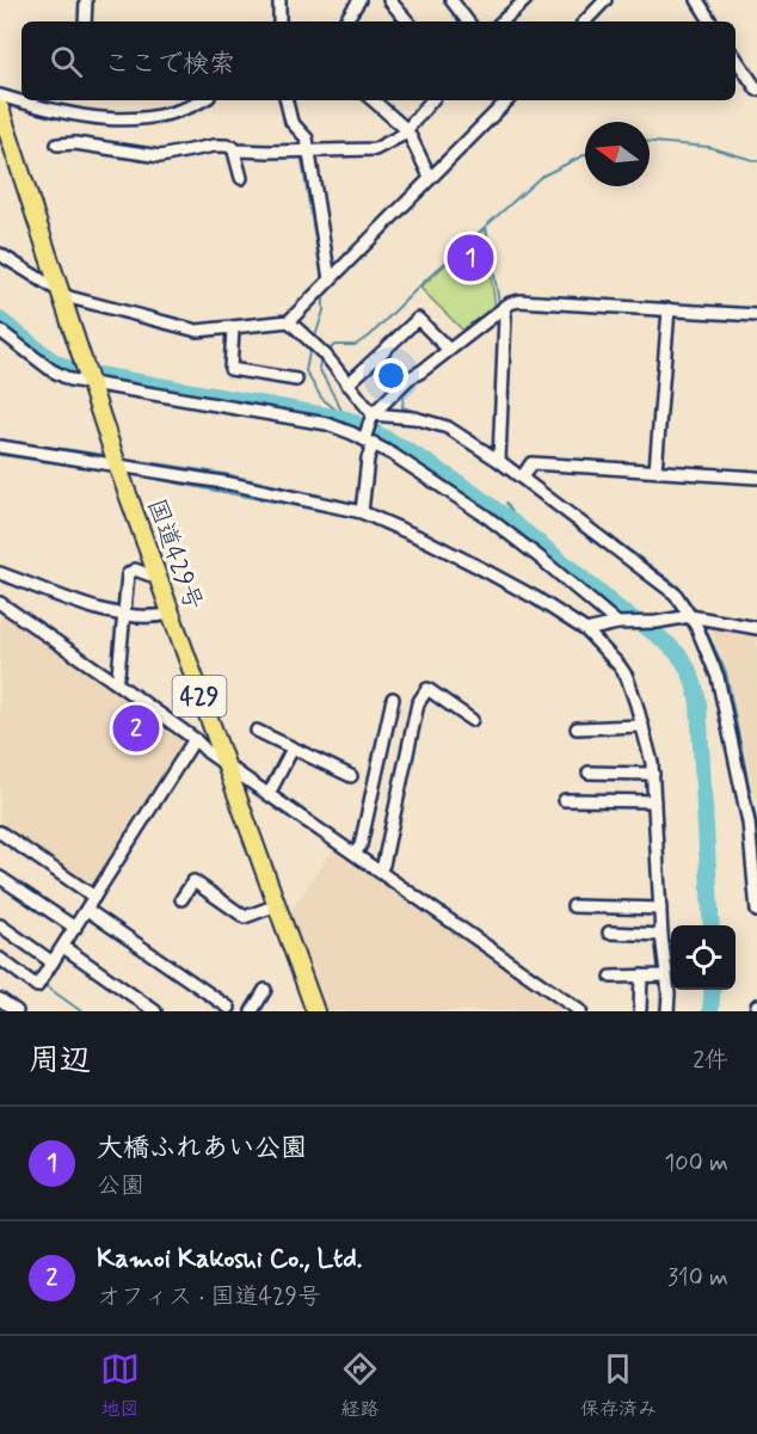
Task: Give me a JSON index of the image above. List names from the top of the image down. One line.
{"streets":{"highway":["国道429号","429"]},"north":"left","page":{"search":"ここで検索","pins":["1","2"],"heading":["周辺","2件"],"list":[{"mark":"1","name":"大橋ふれあい公園","note":"公園","value":"100 m"},{"mark":"2","name":"Kamoi Kakoshi Co., Ltd.","note":"オフィス · 国道429号","value":"310 m"}],"nav":["地図","経路","保存済み"]}}
